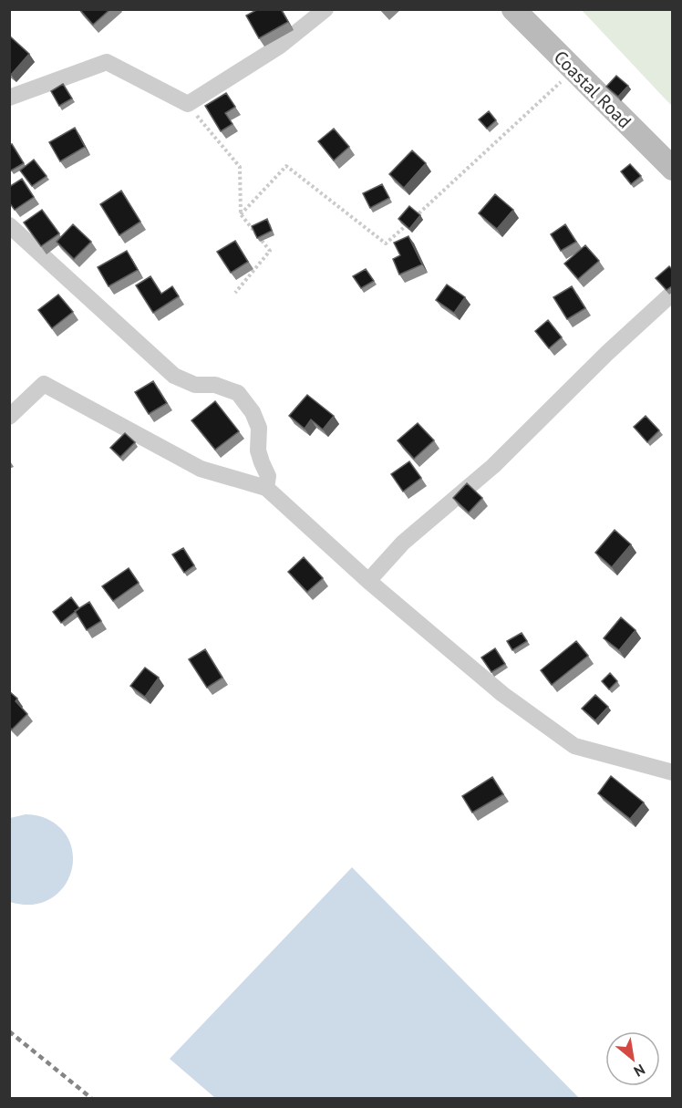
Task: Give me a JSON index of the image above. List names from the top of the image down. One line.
{"streets":{"main road":["Coastal Road"]},"north":"bottom right"}
